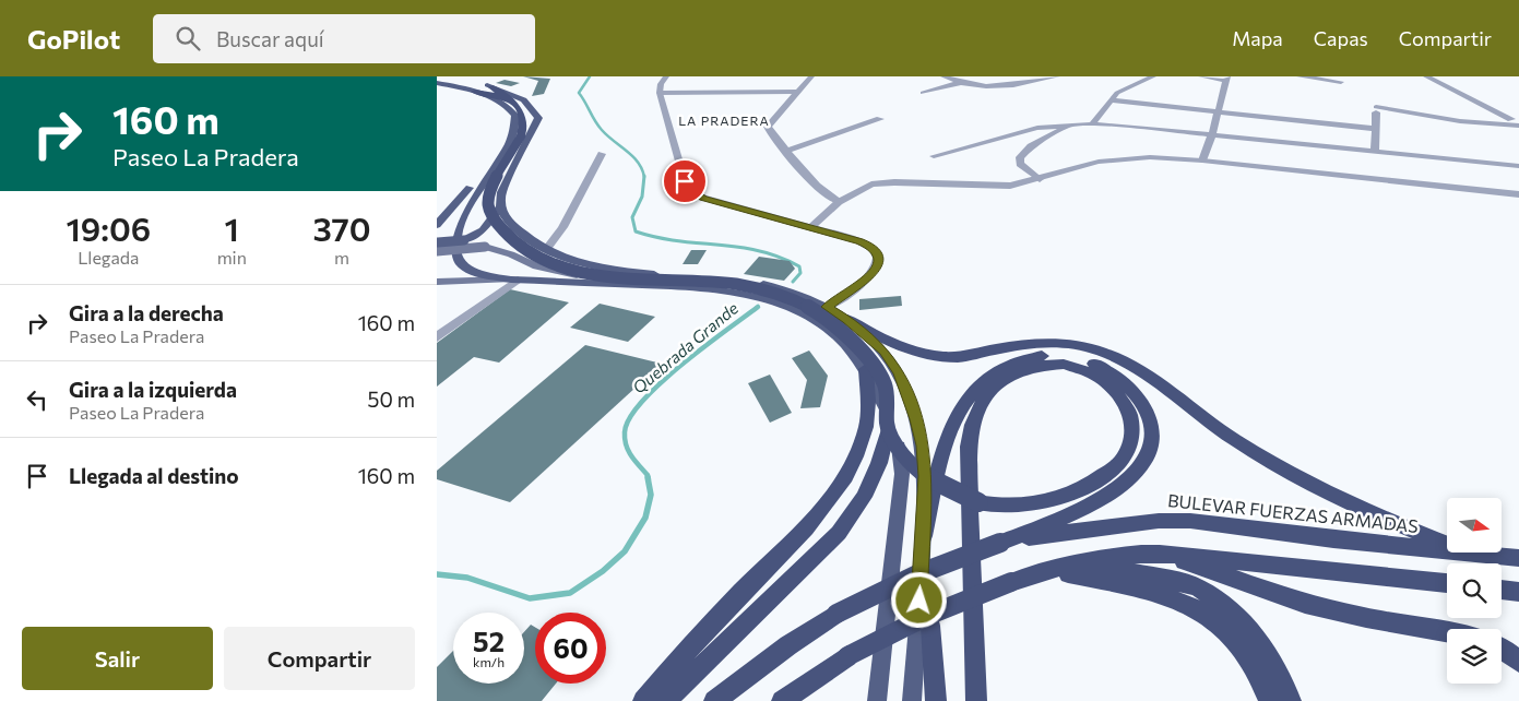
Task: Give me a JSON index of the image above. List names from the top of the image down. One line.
{"streets":{"highway":["BULEVAR FUERZAS ARMADAS"]},"districts":["LA PRADERA"],"water":["Quebrada Grande"],"north":"right","page":{"header":"GoPilot","search":"Buscar aquí","nav":["Mapa","Capas","Compartir"],"turn":["160 m","Paseo La Pradera"],"eta":["19:06","Llegada","1","min","370","m"],"list":[{"name":"Gira a la derecha","note":"Paseo La Pradera","value":"160 m"},{"name":"Gira a la izquierda","note":"Paseo La Pradera","value":"50 m"},{"name":"Llegada al destino","value":"160 m"}],"speed":"52 km/h","limit":"60","buttons":["Salir","Compartir"]}}
